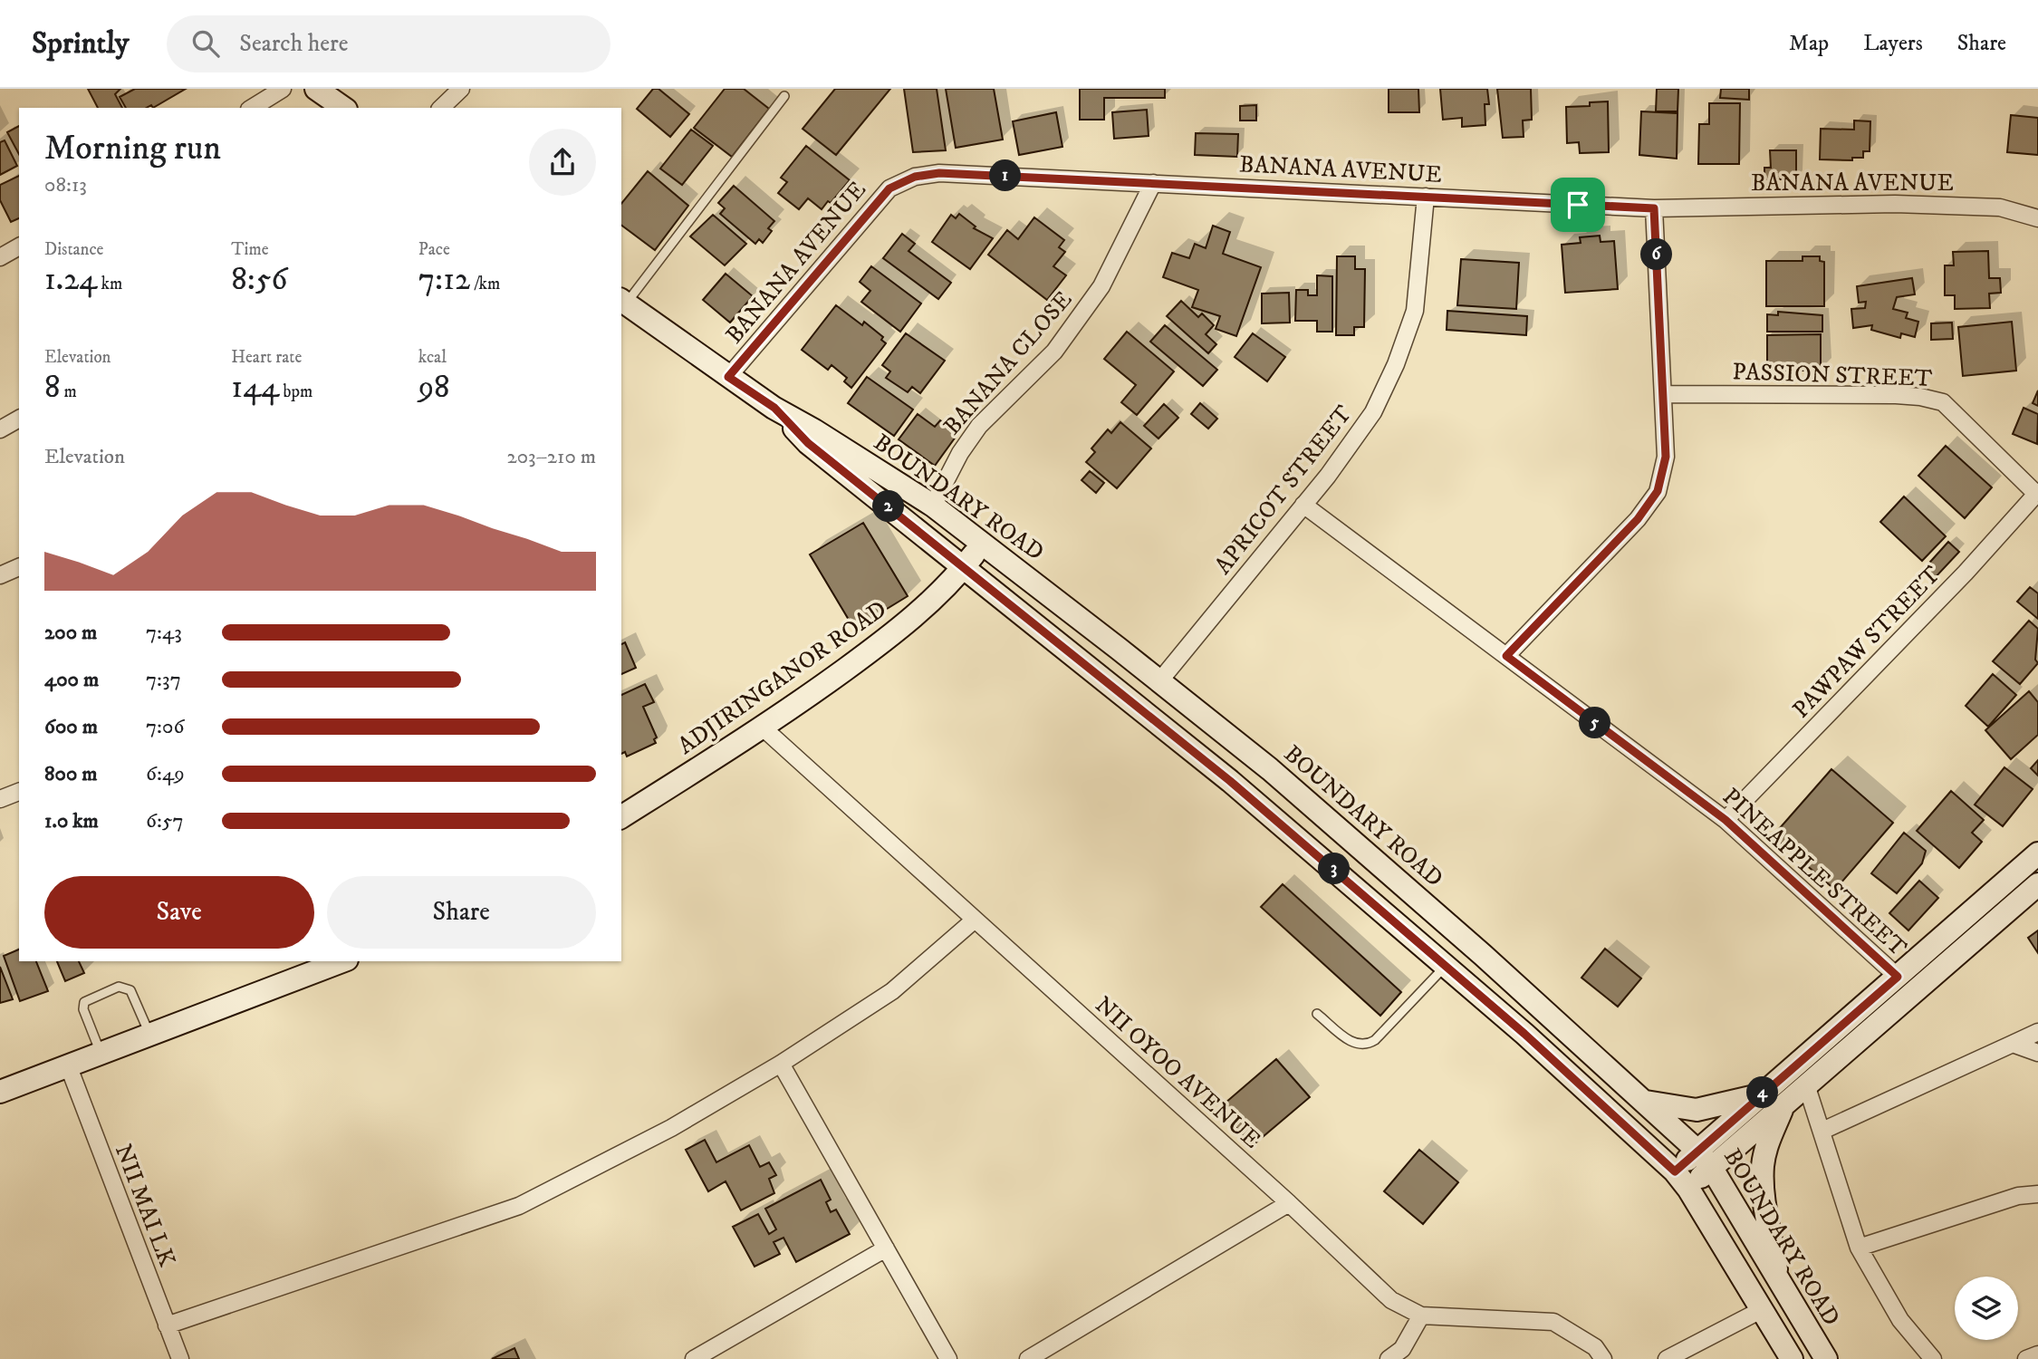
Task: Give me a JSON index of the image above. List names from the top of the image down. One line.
{"streets":{"main road":["BOUNDARY ROAD","ADJIRINGANOR ROAD"],"street":["BANANA AVENUE","BANANA CLOSE","PASSION STREET","APRICOT STREET","PAWPAW STREET","PINEAPPLE STREET","NII OYOO AVENUE","NII MAI LK"]},"crossings":[["BANANA AVENUE","BANANA CLOSE"],["BANANA AVENUE","APRICOT STREET"],["BANANA AVENUE","BOUNDARY ROAD"],["BANANA CLOSE","BOUNDARY ROAD"],["PASSION STREET","PAWPAW STREET"],["APRICOT STREET","BOUNDARY ROAD"],["APRICOT STREET","PINEAPPLE STREET"],["BOUNDARY ROAD","ADJIRINGANOR ROAD"],["PAWPAW STREET","PINEAPPLE STREET"],["ADJIRINGANOR ROAD","NII OYOO AVENUE"]],"page":{"header":"Sprintly","search":"Search here","nav":["Map","Layers","Share"],"heading":["Morning run","08:13"],"pins":["1","6","2","5","3","4"],"stats":[["Distance","1.24 km"],["Time","8:56"],["Pace","7:12 /km"],["Elevation","8 m"],["Heart rate","144 bpm"],["kcal","98"]],"chart":["Elevation","203–210 m"],"list":[{"name":"200 m","note":"7:43"},{"name":"400 m","note":"7:37"},{"name":"600 m","note":"7:06"},{"name":"800 m","note":"6:49"},{"name":"1.0 km","note":"6:57"}],"buttons":["Save","Share"]}}
